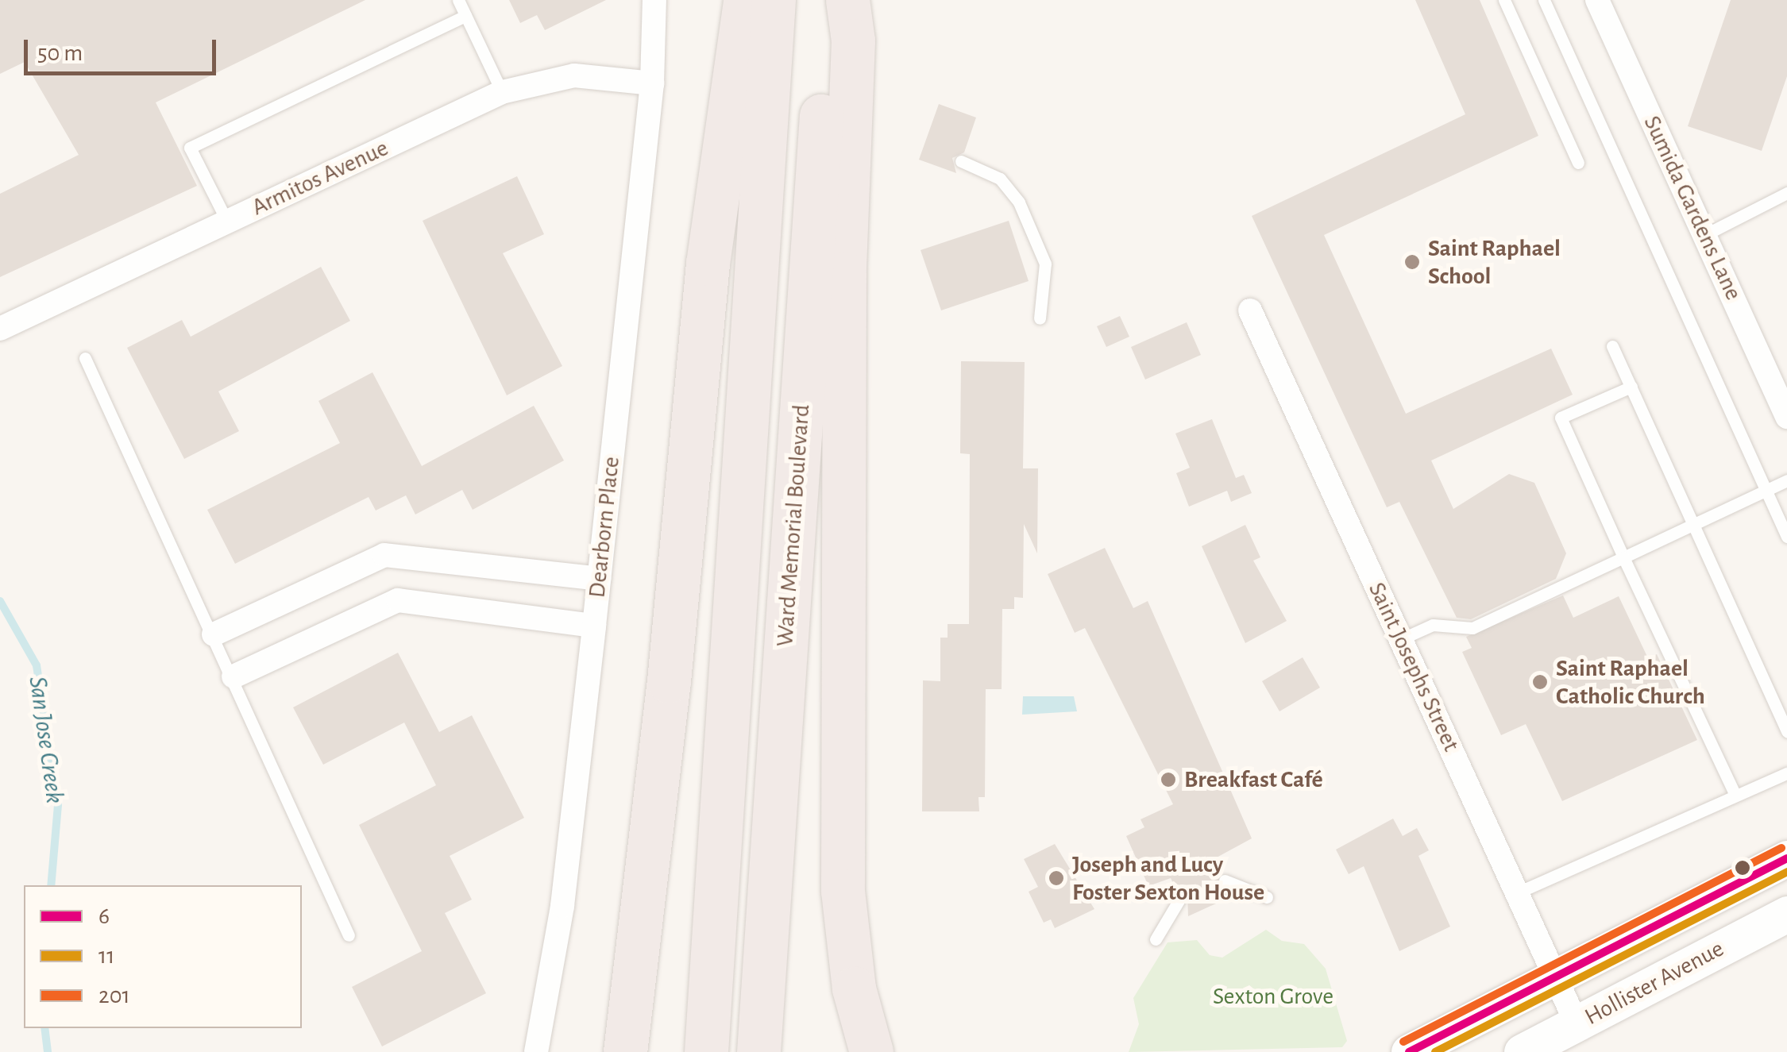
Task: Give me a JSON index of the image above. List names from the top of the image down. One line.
{"streets":{"highway":["Ward Memorial Boulevard"],"main road":["Hollister Avenue"],"street":["Armitos Avenue","Sumida Gardens Lane","Dearborn Place","Saint Josephs Street"]},"crossings":[["Armitos Avenue","Dearborn Place"],["Saint Josephs Street","Hollister Avenue"]],"water":["San Jose Creek"],"parks":["Sexton Grove"],"places":["Saint Raphael School","Saint Raphael Catholic Church","Breakfast Café","Joseph and Lucy Foster Sexton House"],"lines":["transit line 201","transit line 6","transit line 11"],"legend":["6","11","201"],"scale_bar":"50 m"}
